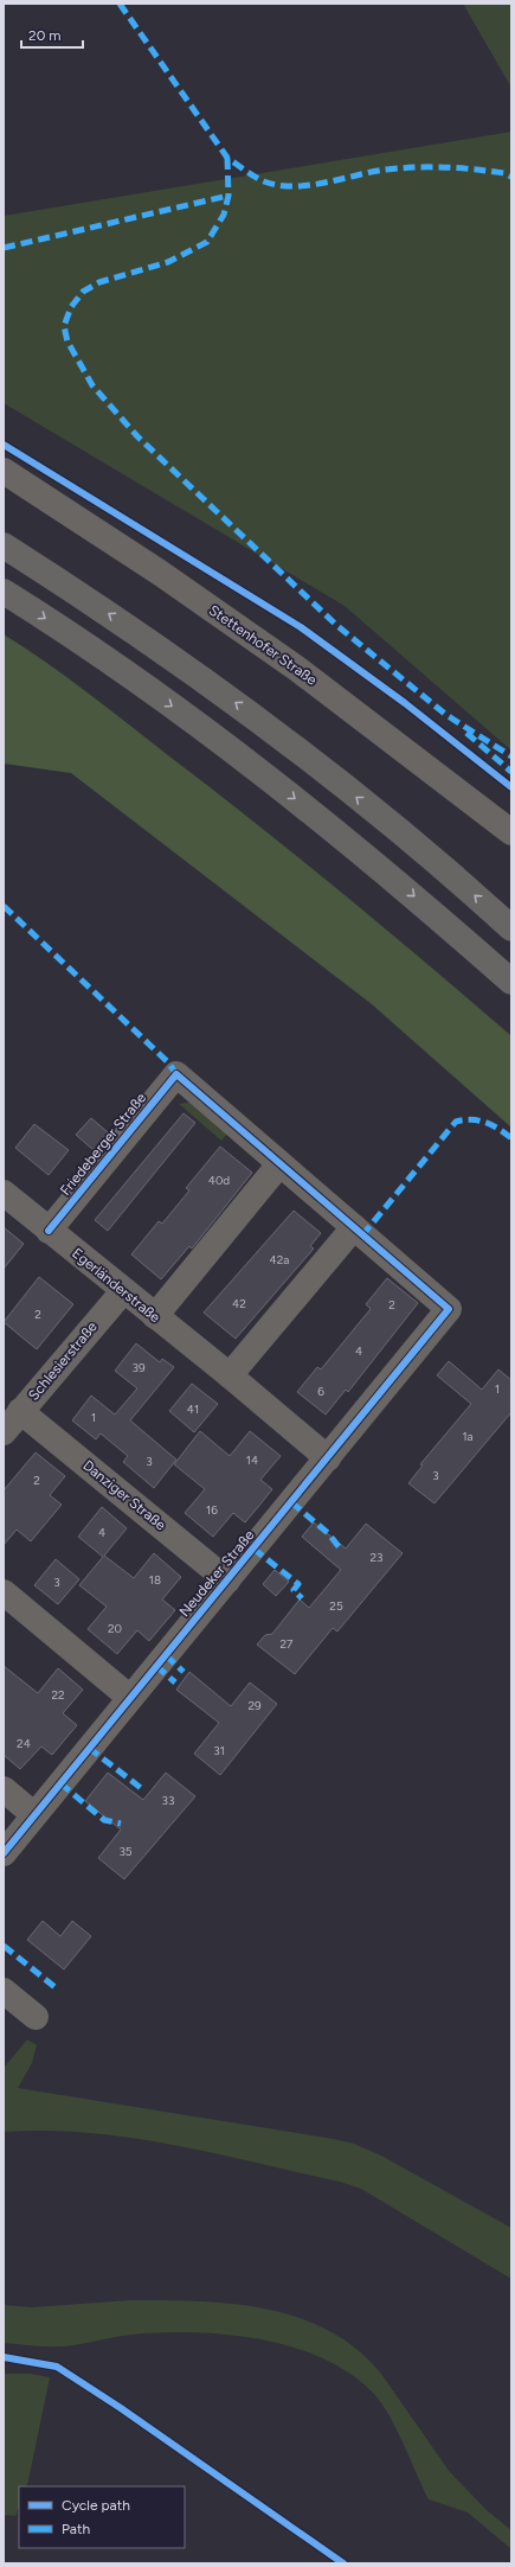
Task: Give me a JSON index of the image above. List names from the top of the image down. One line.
{"streets":{"street":["Stettenhofer Straße","Friedeberger Straße","Egerländerstraße","Schlesierstraße","Danziger Straße","Neudeker Straße"]},"crossings":[["Friedeberger Straße","Egerländerstraße"],["Egerländerstraße","Schlesierstraße"],["Egerländerstraße","Neudeker Straße"],["Schlesierstraße","Danziger Straße"],["Danziger Straße","Neudeker Straße"]],"house_numbers":["40d","42a","42","2","2","4","39","1","6","41","1","1a","14","3","3","2","16","4","23","18","3","25","20","27","22","29","24","31","33","35"],"legend":["Cycle path","Path"],"scale_bar":"20 m"}
